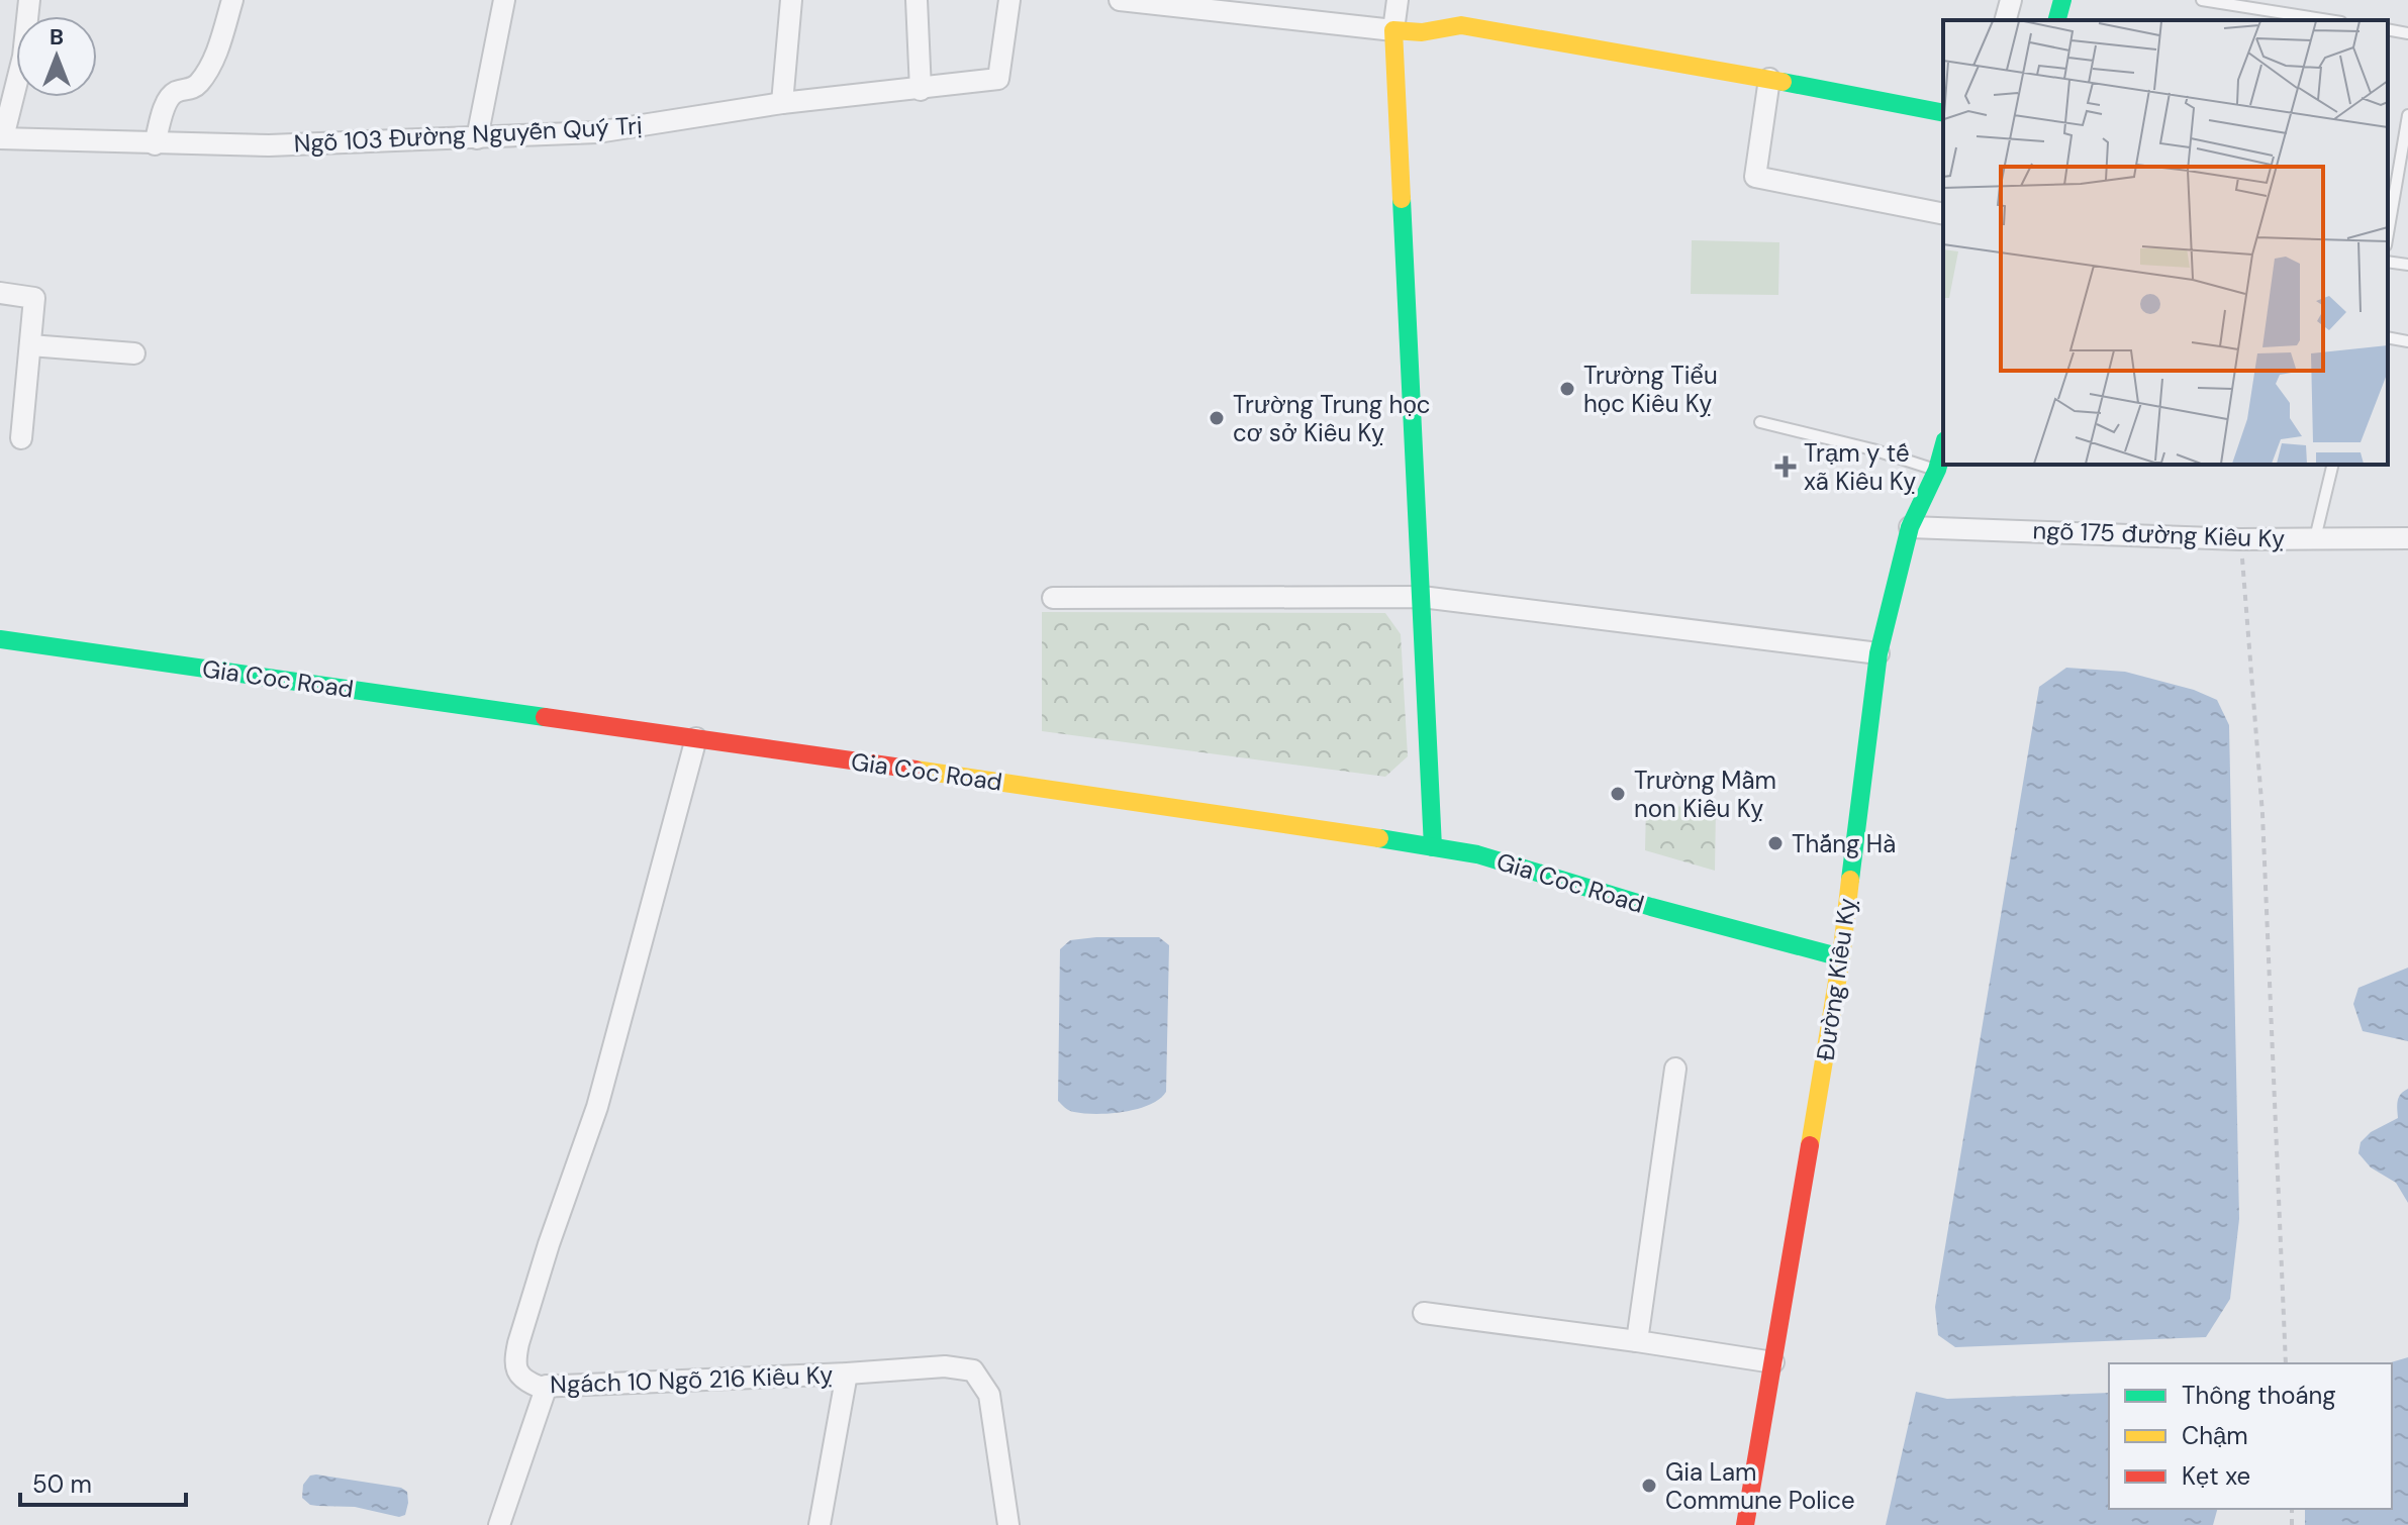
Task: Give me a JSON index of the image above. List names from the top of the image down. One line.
{"streets":{"street":["Ngõ 103 Đường Nguyễn Quý Trị","ngõ 175 đường Kiêu Kỵ","Gia Coc Road","Đường Kiêu Kỵ","Ngách 10 Ngõ 216 Kiêu Kỵ"]},"crossings":[["ngõ 175 đường Kiêu Kỵ","Đường Kiêu Kỵ"],["Gia Coc Road","Đường Kiêu Kỵ"],["Gia Coc Road","Ngách 10 Ngõ 216 Kiêu Kỵ"]],"places":{"other":["Trường Tiểu học Kiêu Kỵ","Trường Trung học cơ sở Kiêu Kỵ","Trường Mầm non Kiêu Kỵ","Thắng Hà","Gia Lam Commune Police"],"health":["Trạm y tế xã Kiêu Kỵ"]},"legend":["Thông thoáng","Chậm","Kẹt xe"],"scale_bar":"50 m","north":"top"}
